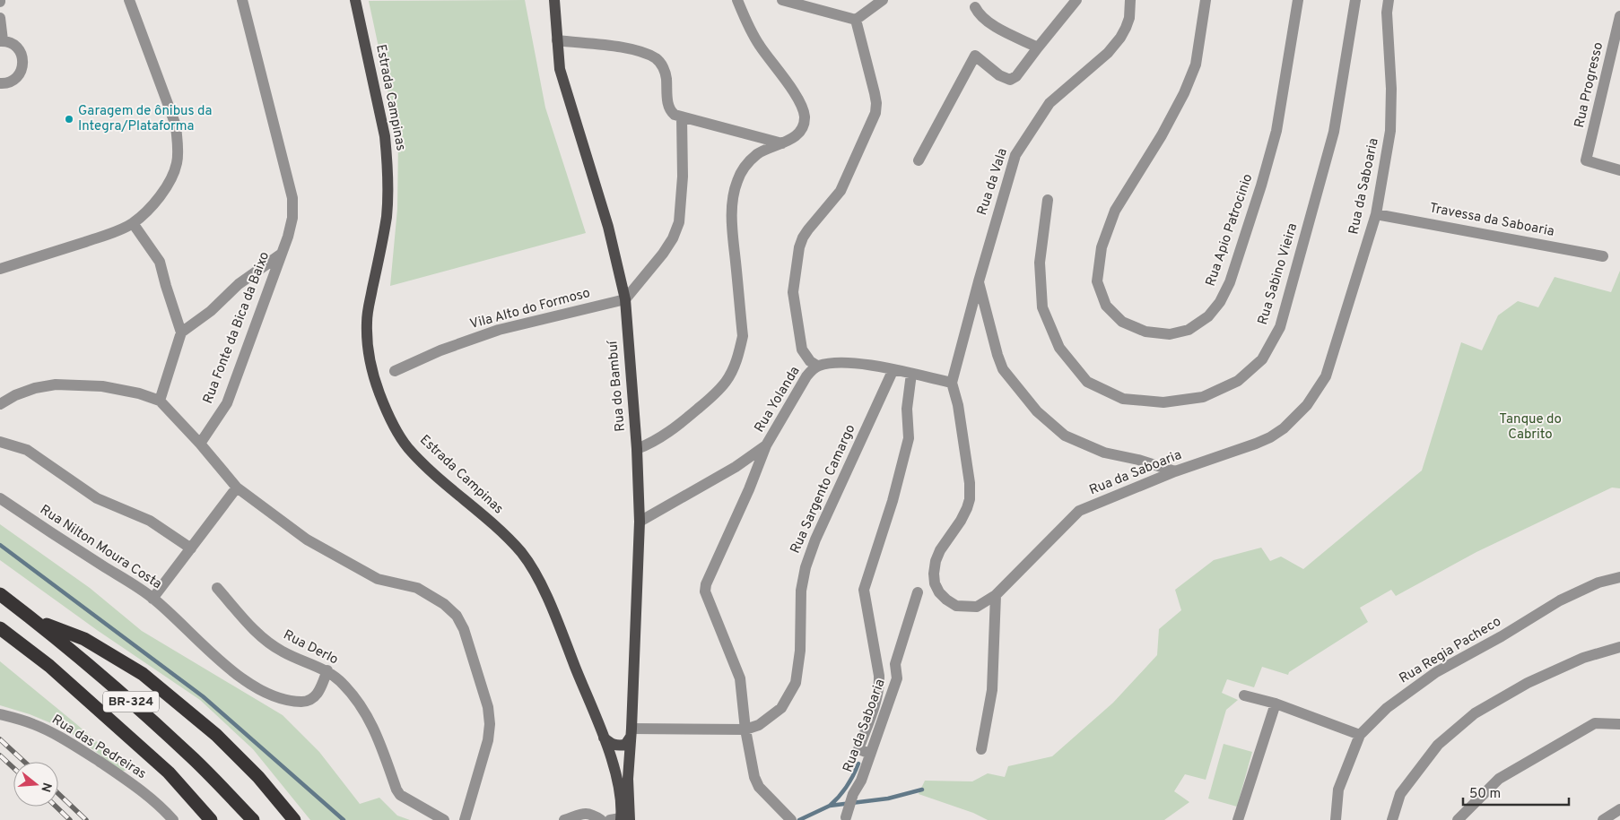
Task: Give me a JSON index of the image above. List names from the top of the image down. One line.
{"streets":{"highway":["BR-324"],"main road":["Estrada Campinas","Rua do Bambuí"],"street":["Rua Progresso","Rua da Vala","Rua da Saboaria","Travessa da Saboaria","Rua Apio Patrocinio","Rua Sabino Vieira","Vila Alto do Formoso","Rua Fonte da Bica da Baixo","Rua Yolanda","Rua Sargento Camargo","Rua Nilton Moura Costa","Rua Derlo","Rua Regia Pacheco","Rua das Pedreiras"]},"crossings":[["Estrada Campinas","Rua do Bambuí"],["Rua da Vala","Rua da Saboaria"],["Rua da Saboaria","Travessa da Saboaria"],["Vila Alto do Formoso","Rua do Bambuí"],["Rua do Bambuí","Rua Yolanda"],["Rua do Bambuí","Rua Sargento Camargo"],["Rua Nilton Moura Costa","Rua Derlo"]],"parks":["Tanque do Cabrito"],"places":["Garagem de ônibus da Integra/Plataforma"],"scale_bar":"50 m","north":"right"}
